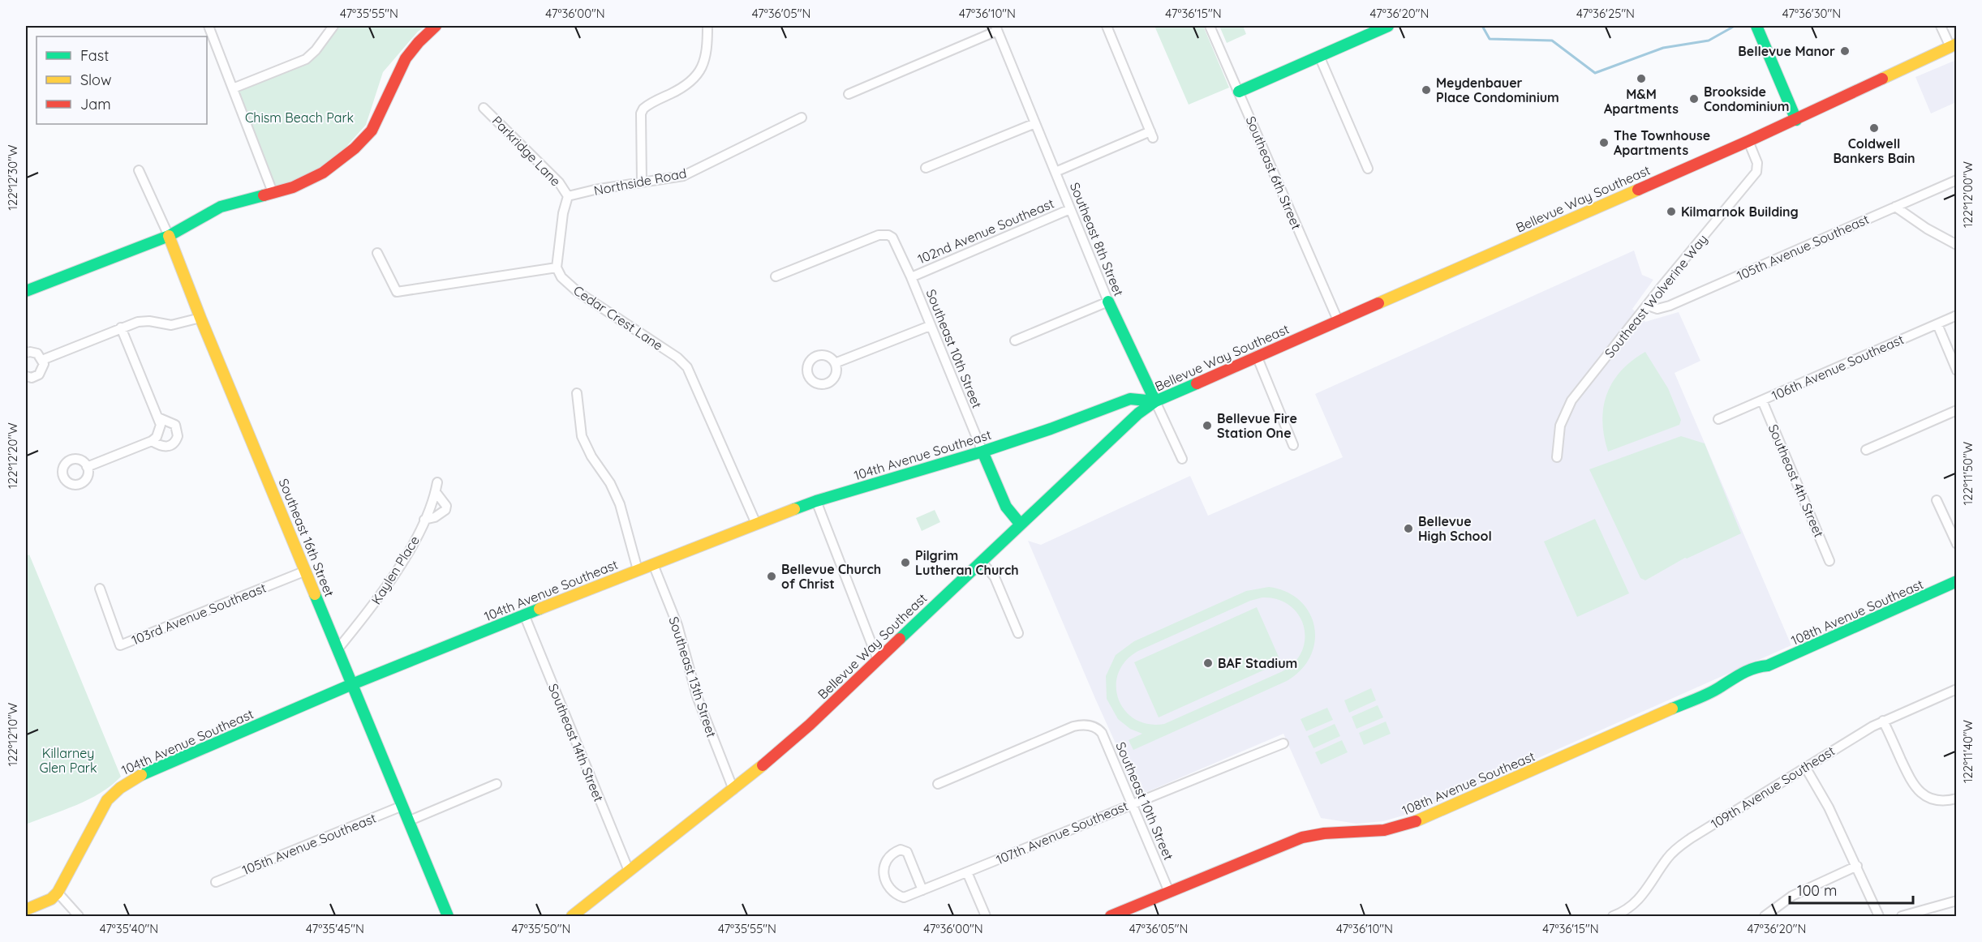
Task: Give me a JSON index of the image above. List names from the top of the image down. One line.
{"streets":{"street":["Parkridge Lane","Southeast 6th Street","Northside Road","Bellevue Way Southeast","102nd Avenue Southeast","Southeast 8th Street","105th Avenue Southeast","Southeast Wolverine Way","Cedar Crest Lane","Southeast 10th Street","106th Avenue Southeast","104th Avenue Southeast","Southeast 4th Street","Southeast 16th Street","Kaylen Place","108th Avenue Southeast","103rd Avenue Southeast","Southeast 13th Street","Southeast 14th Street","109th Avenue Southeast","107th Avenue Southeast"]},"crossings":[["Parkridge Lane","Northside Road"],["Southeast 6th Street","Bellevue Way Southeast"],["Bellevue Way Southeast","Southeast 8th Street"],["Bellevue Way Southeast","Southeast Wolverine Way"],["Bellevue Way Southeast","Southeast 10th Street"],["Bellevue Way Southeast","104th Avenue Southeast"],["Bellevue Way Southeast","Southeast 13th Street"],["Bellevue Way Southeast","Southeast 14th Street"],["102nd Avenue Southeast","Southeast 8th Street"],["102nd Avenue Southeast","Southeast 10th Street"],["Southeast 8th Street","104th Avenue Southeast"],["105th Avenue Southeast","Southeast Wolverine Way"],["105th Avenue Southeast","Southeast 16th Street"],["Cedar Crest Lane","104th Avenue Southeast"],["Southeast 10th Street","104th Avenue Southeast"],["Southeast 10th Street","108th Avenue Southeast"],["Southeast 10th Street","107th Avenue Southeast"],["106th Avenue Southeast","Southeast 4th Street"],["104th Avenue Southeast","Southeast 16th Street"],["104th Avenue Southeast","Southeast 13th Street"],["104th Avenue Southeast","Southeast 14th Street"],["Southeast 16th Street","Kaylen Place"],["Southeast 16th Street","103rd Avenue Southeast"]],"parks":["Chism Beach Park","Killarney Glen Park"],"places":["Bellevue Manor","M&M Apartments","Meydenbauer Place Condominium","Brookside Condominium","Coldwell Bankers Bain","The Townhouse Apartments","Kilmarnok Building","Bellevue Fire Station One","Bellevue High School","Pilgrim Lutheran Church","Bellevue Church of Christ","BAF Stadium"],"legend":["Fast","Slow","Jam"],"scale_bar":"100 m","coordinates":["47°35'55\"N","47°36'00\"N","47°36'05\"N","47°36'10\"N","47°36'15\"N","47°36'20\"N","47°36'25\"N","47°36'30\"N","122°12'30\"W","122°12'00\"W","122°12'20\"W","122°11'50\"W","122°12'10\"W","122°11'40\"W","47°35'40\"N","47°35'45\"N","47°35'50\"N"]}
